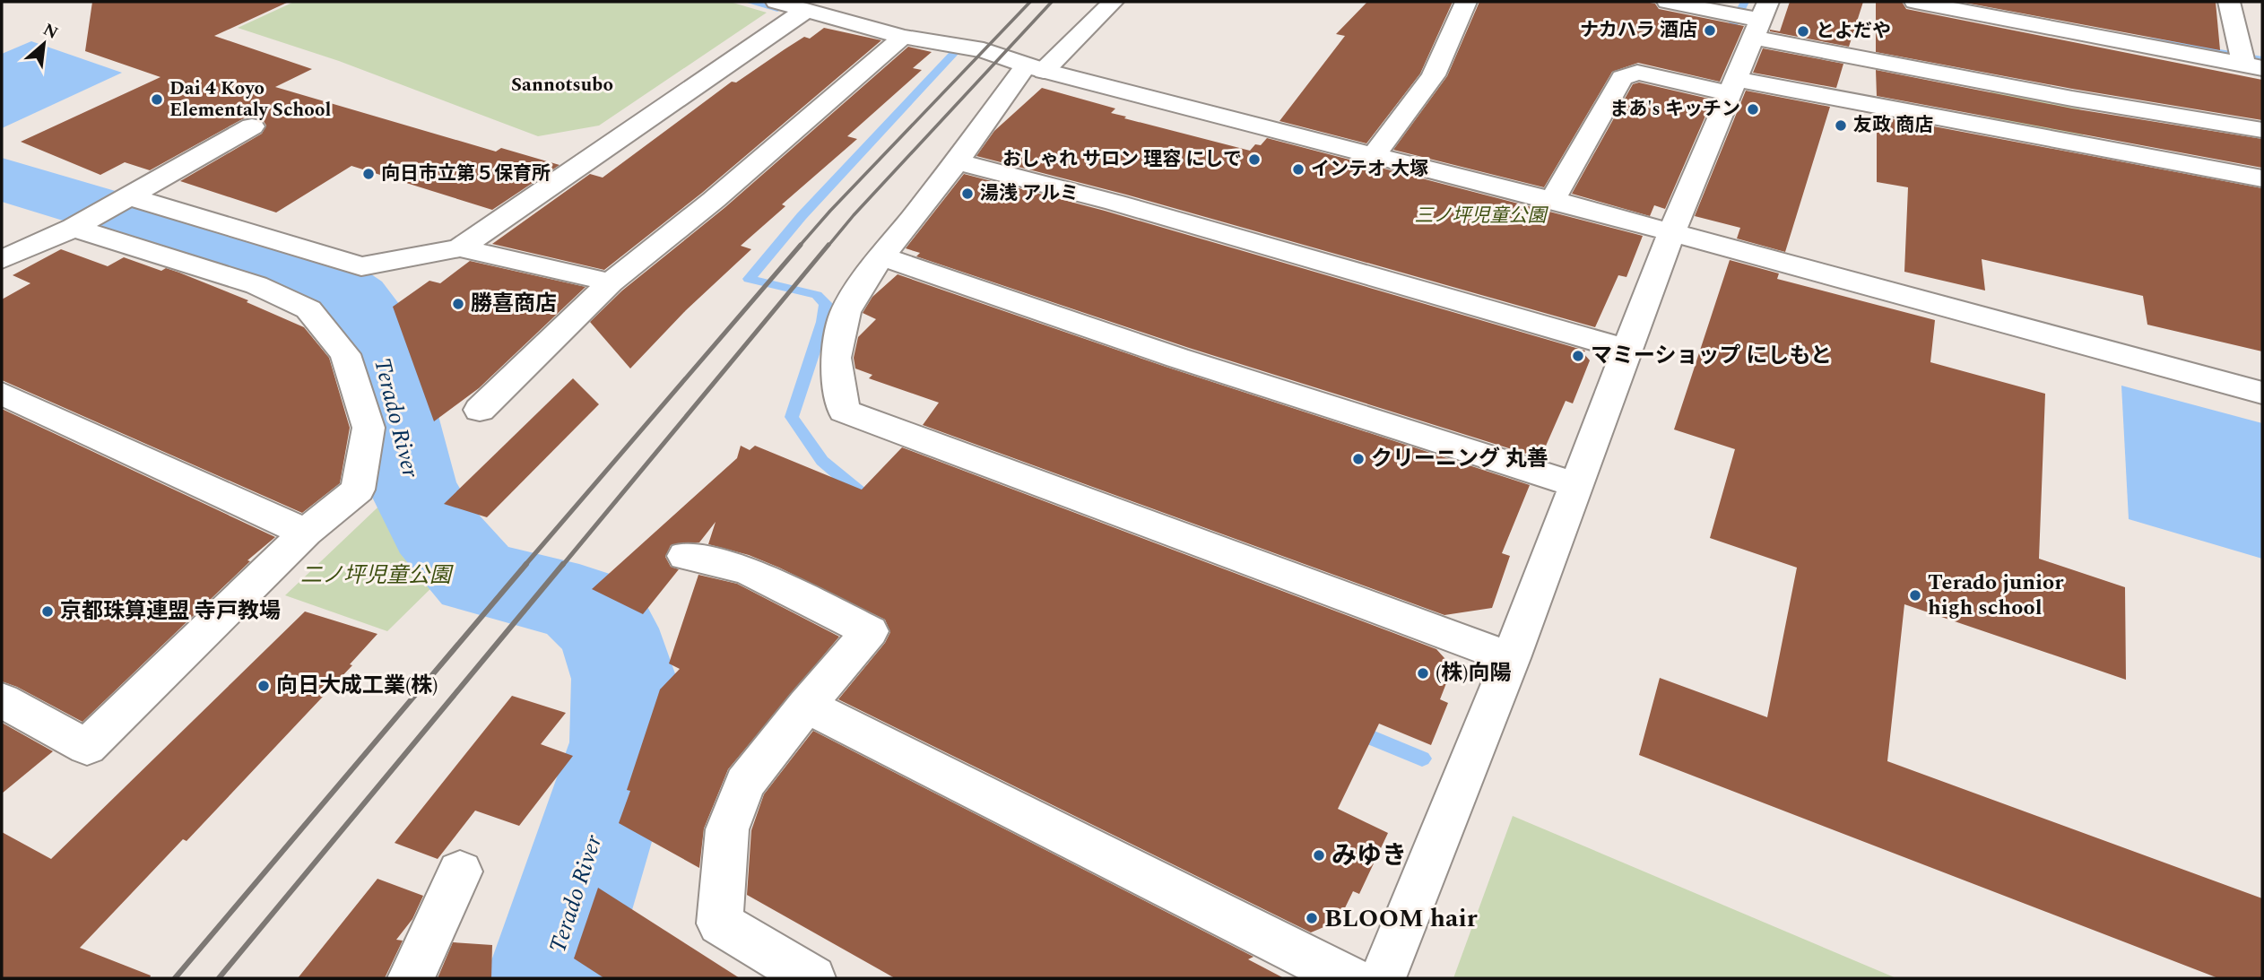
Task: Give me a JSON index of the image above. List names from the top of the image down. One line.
{"districts":["Sannotsubo"],"water":["Terado River"],"parks":["三ノ坪児童公園","二ノ坪児童公園"],"places":["ナカハラ 酒店","とよだや","Dai 4 Koyo Elementaly School","まあ's キッチン","友政 商店","おしゃれ サロン 理容 にしで","インテオ 大塚","向日市立第５保育所","湯浅 アルミ","勝喜商店","マミーショップ にしもと","クリーニング 丸善","Terado junior high school","京都珠算連盟 寺戸教場","(株)向陽","向日大成工業(株)","みゆき","BLOOM hair"],"north":"top right"}
